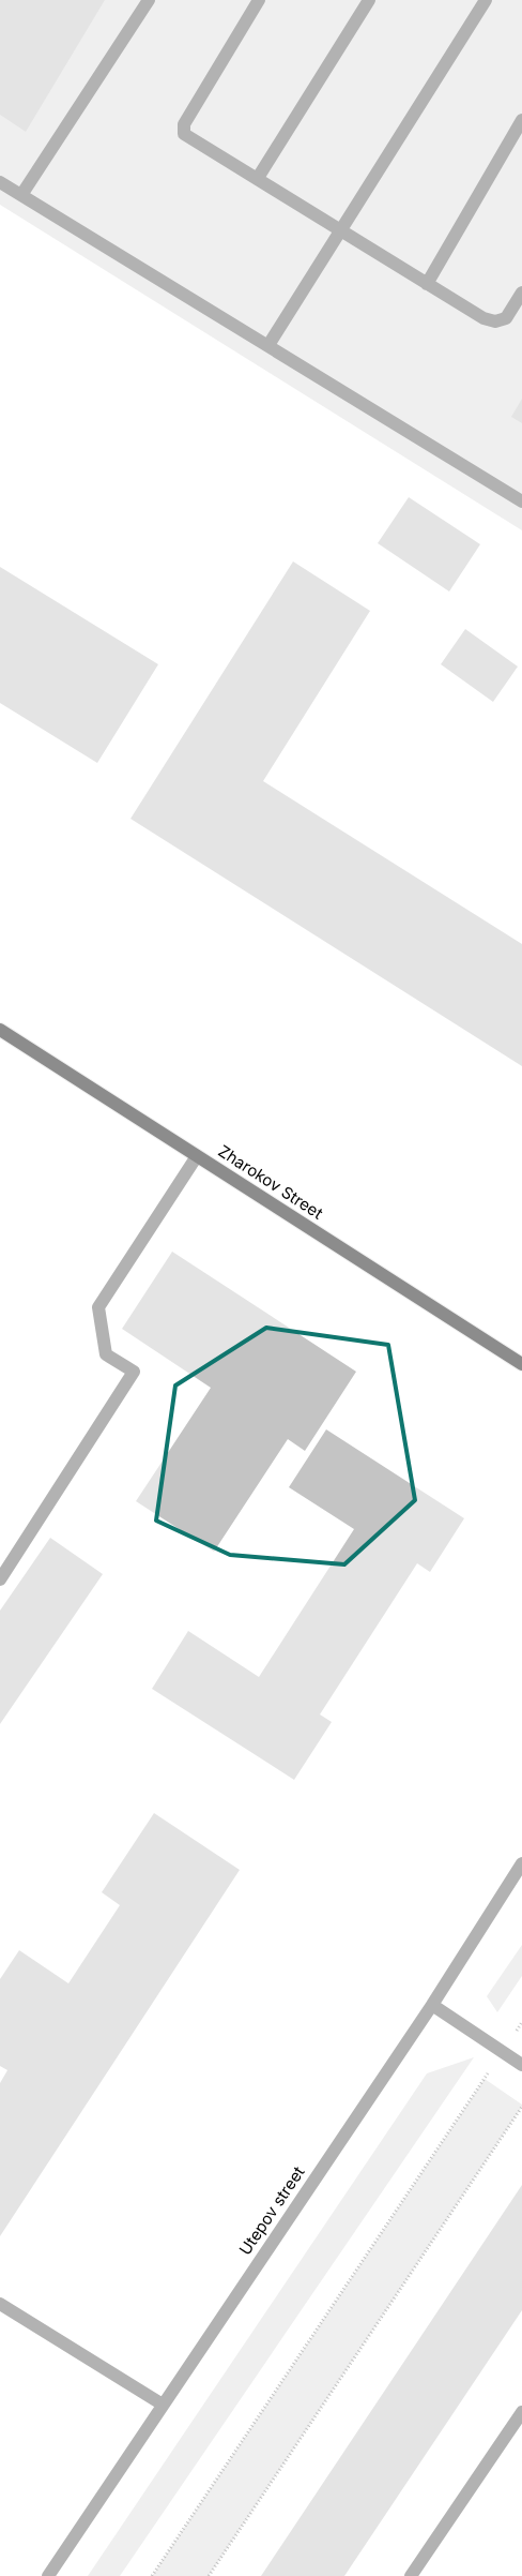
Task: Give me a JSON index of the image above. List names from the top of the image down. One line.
{"streets":{"main road":["Zharokov Street"],"street":["Utepov street"]}}
